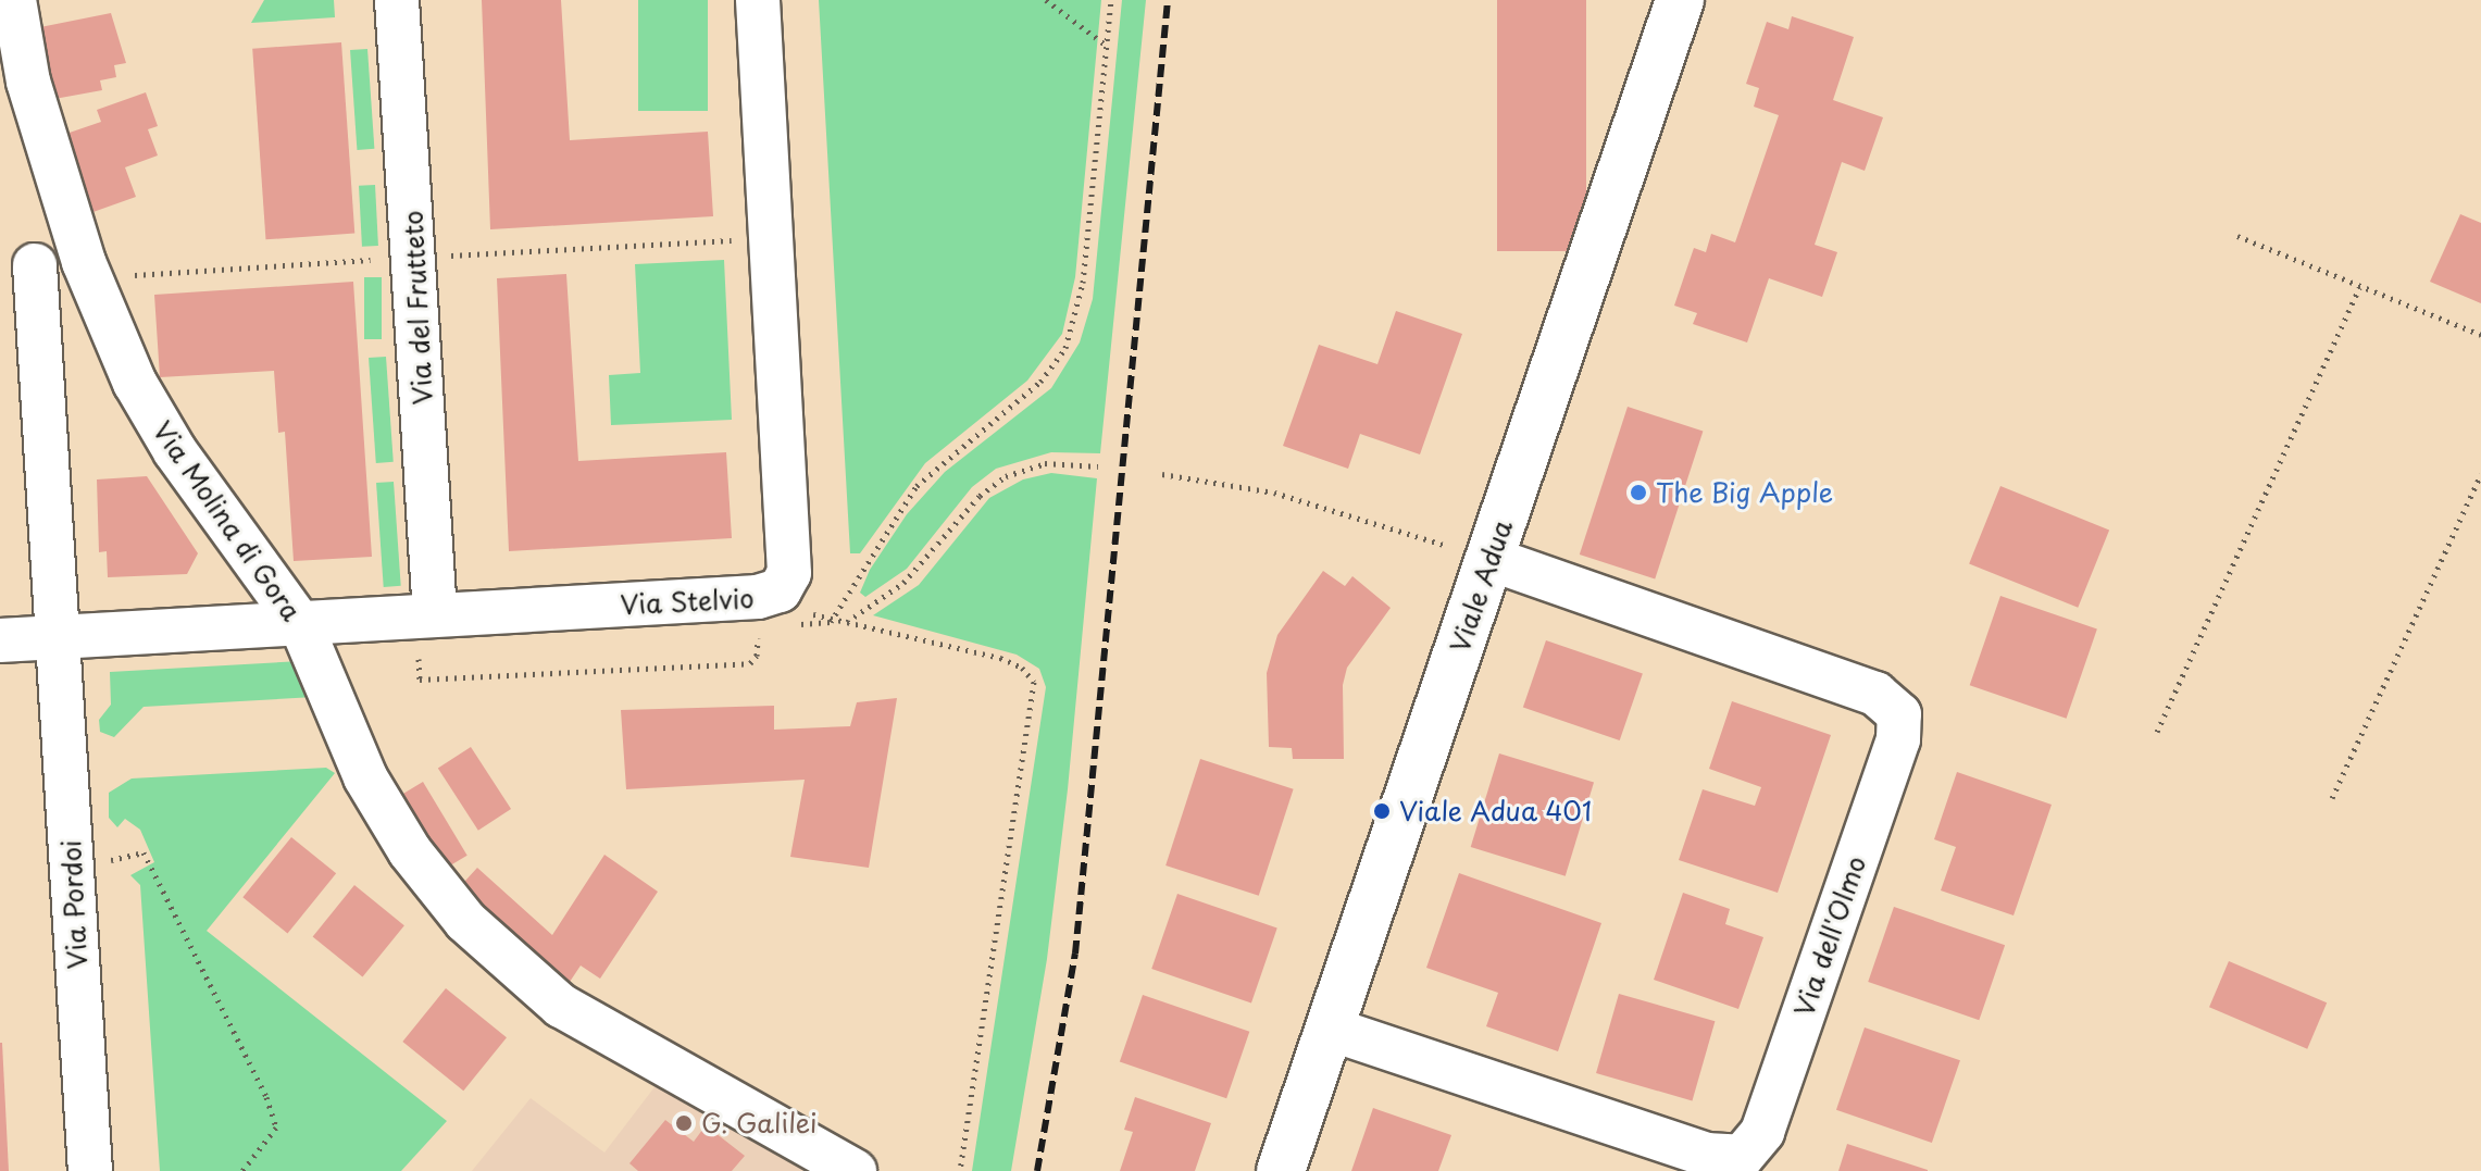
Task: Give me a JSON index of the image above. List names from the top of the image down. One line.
{"streets":{"main road":["Viale Adua"],"street":["Via del Frutteto","Via Molina di Gora","Via Stelvio","Via Pordoi","Via dell'Olmo"]},"crossings":[["Via del Frutteto","Via Stelvio"],["Via Molina di Gora","Via Stelvio"],["Viale Adua","Via dell'Olmo"],["Via Stelvio","Via Pordoi"]],"places":["The Big Apple","Viale Adua 401","G. Galilei"]}
